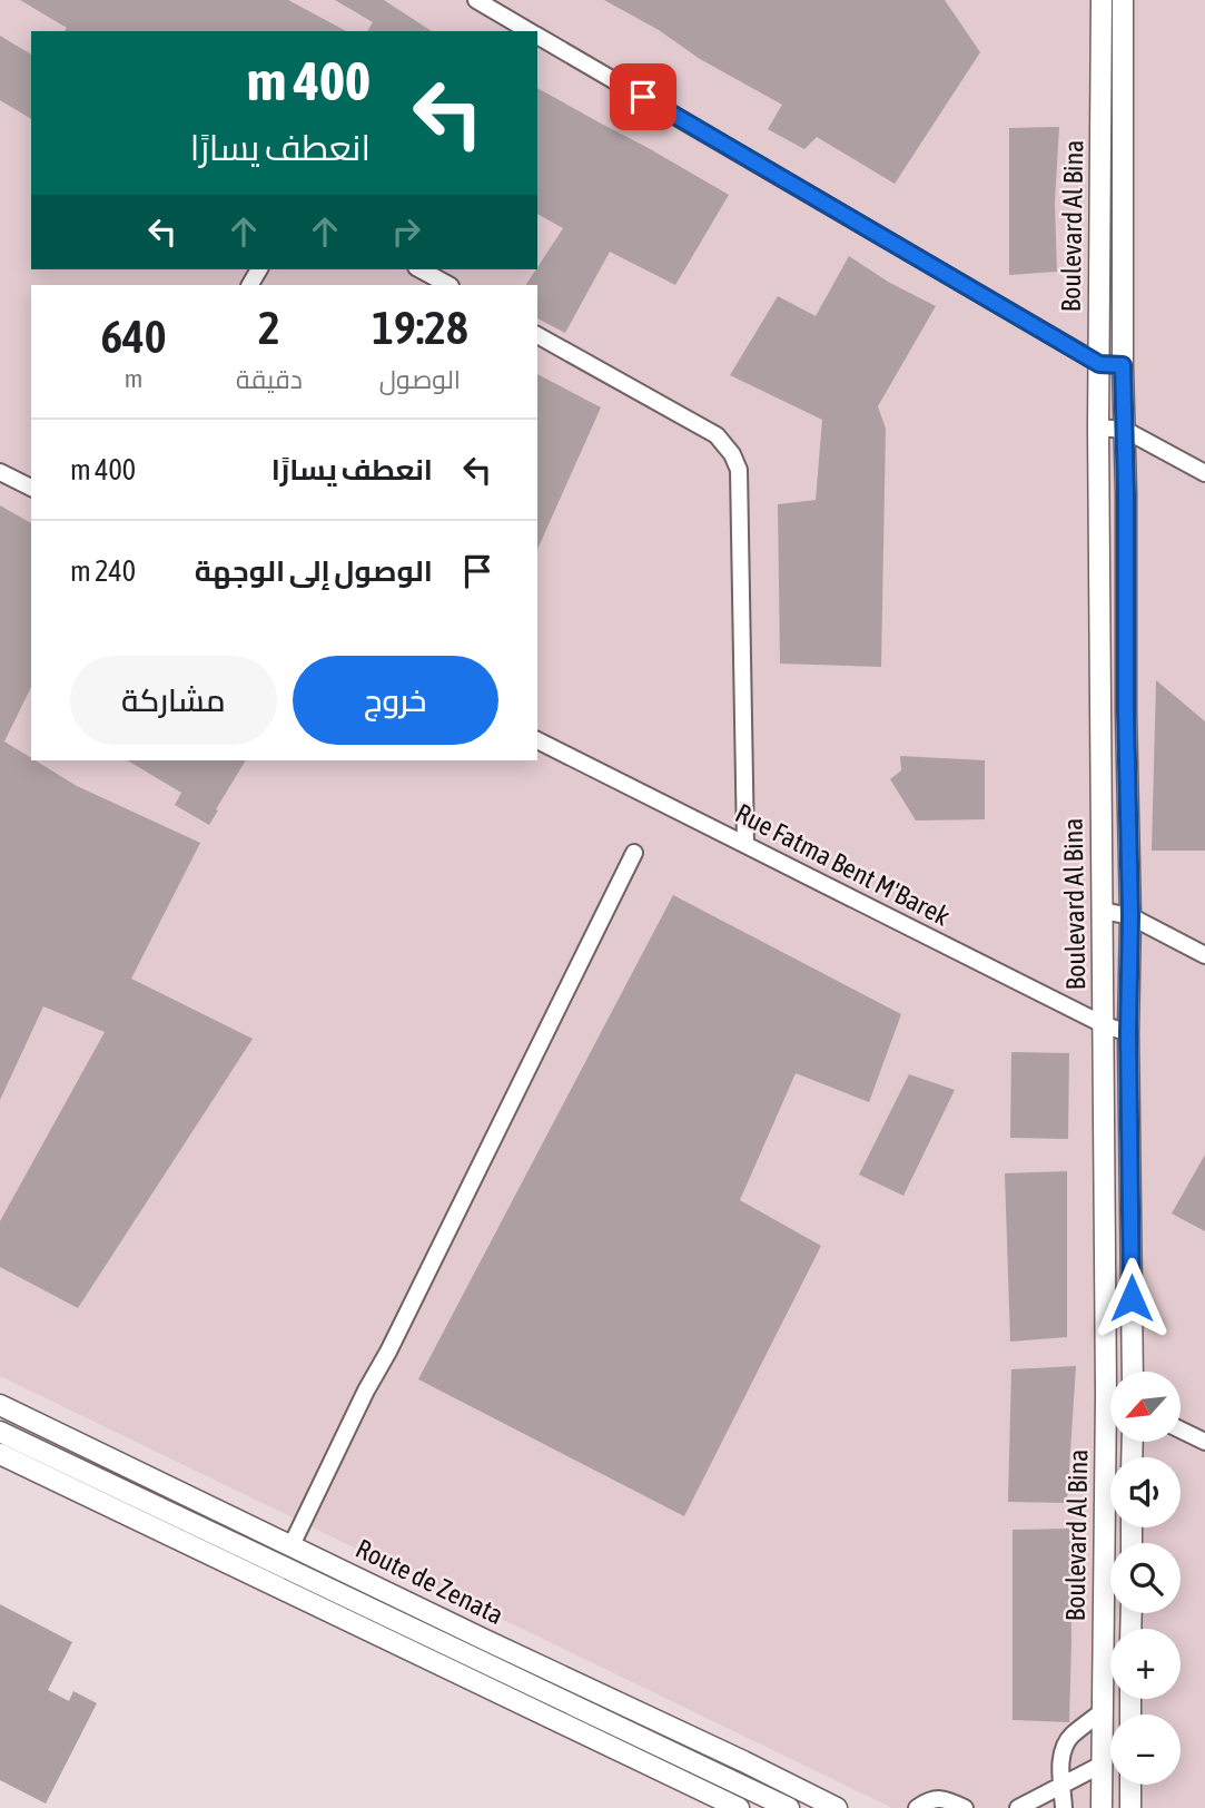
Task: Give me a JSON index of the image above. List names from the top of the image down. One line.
{"streets":{"main road":["Boulevard Al Bina","Route de Zenata"],"lane":["Rue Fatma Bent M'Barek"]},"crossings":[["Boulevard Al Bina","Rue Fatma Bent M'Barek"]],"north":"bottom left","page":{"turn":["400 m","انعطف يسارًا"],"eta":["19:28","الوصول","2","دقيقة","640","m"],"list":[{"name":"انعطف يسارًا","value":"400 m"},{"name":"الوصول إلى الوجهة","value":"240 m"}],"buttons":["خروج","مشاركة"],"map_buttons":["+","−"]}}
